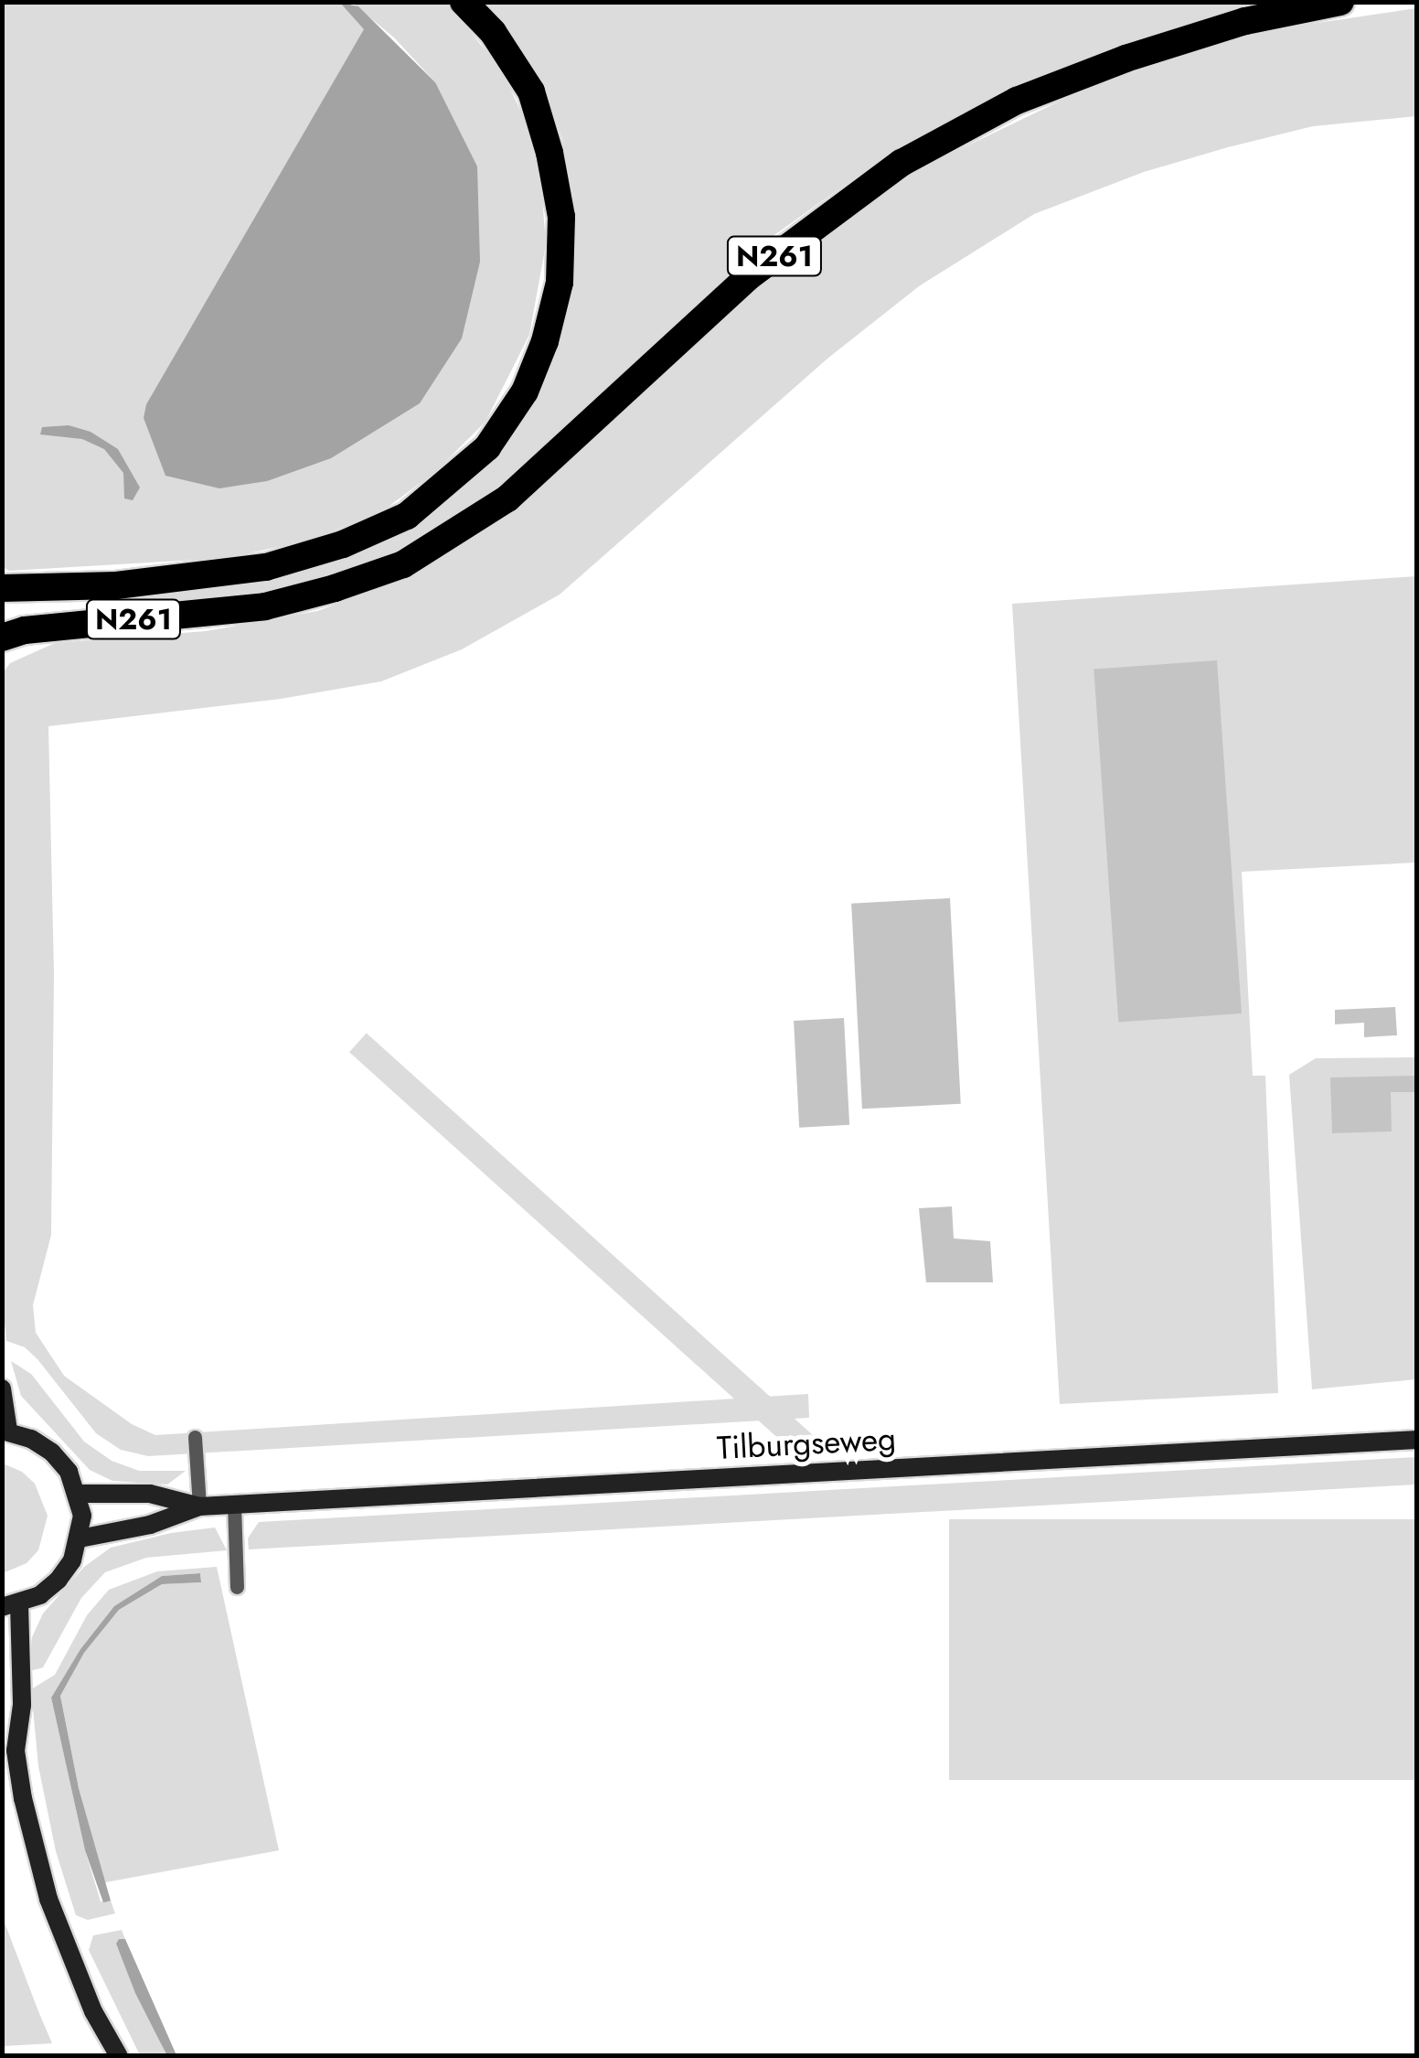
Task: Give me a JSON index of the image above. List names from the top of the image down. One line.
{"streets":{"highway":["N261"],"street":["Tilburgseweg"]}}
